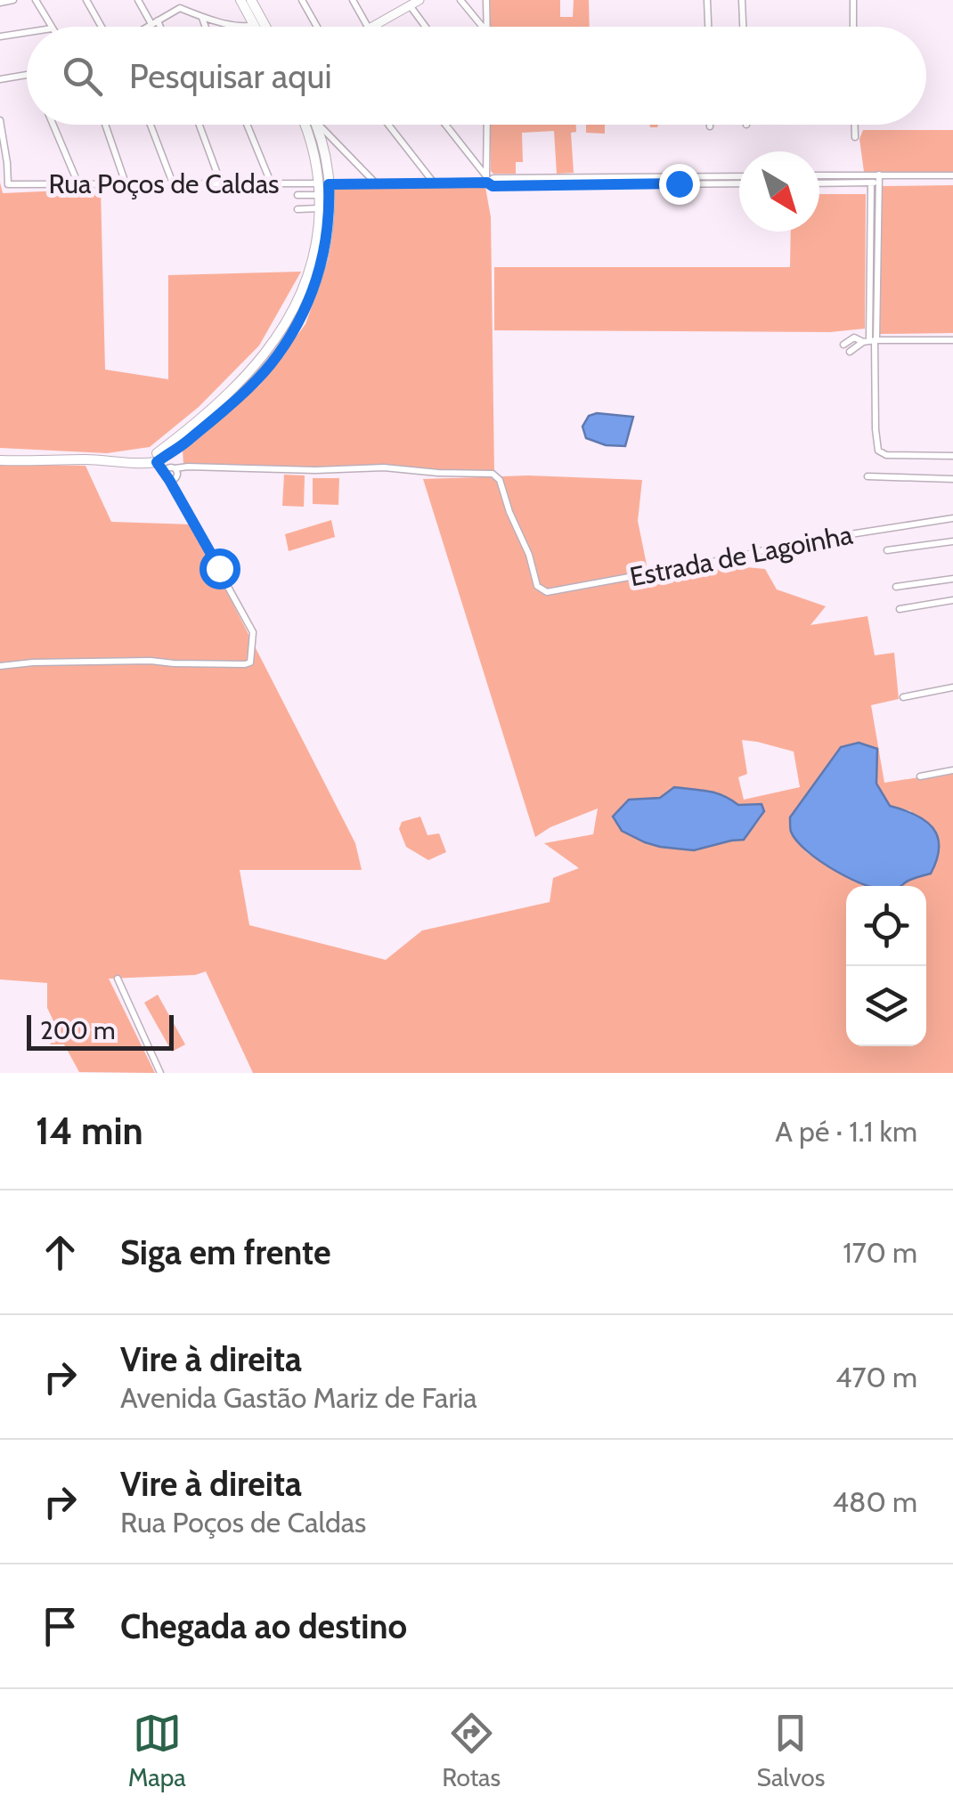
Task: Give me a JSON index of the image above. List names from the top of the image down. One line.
{"streets":{"street":["Rua Poços de Caldas","Estrada de Lagoinha"]},"scale_bar":"200 m","north":"bottom right","page":{"search":"Pesquisar aqui","scale":"200 m","heading":["14 min","A pé · 1.1 km"],"list":[["Siga em frente","170 m"],["Vire à direita","Avenida Gastão Mariz de Faria","470 m"],["Vire à direita","Rua Poços de Caldas","480 m"],"Chegada ao destino"],"nav":["Mapa","Rotas","Salvos"]}}
